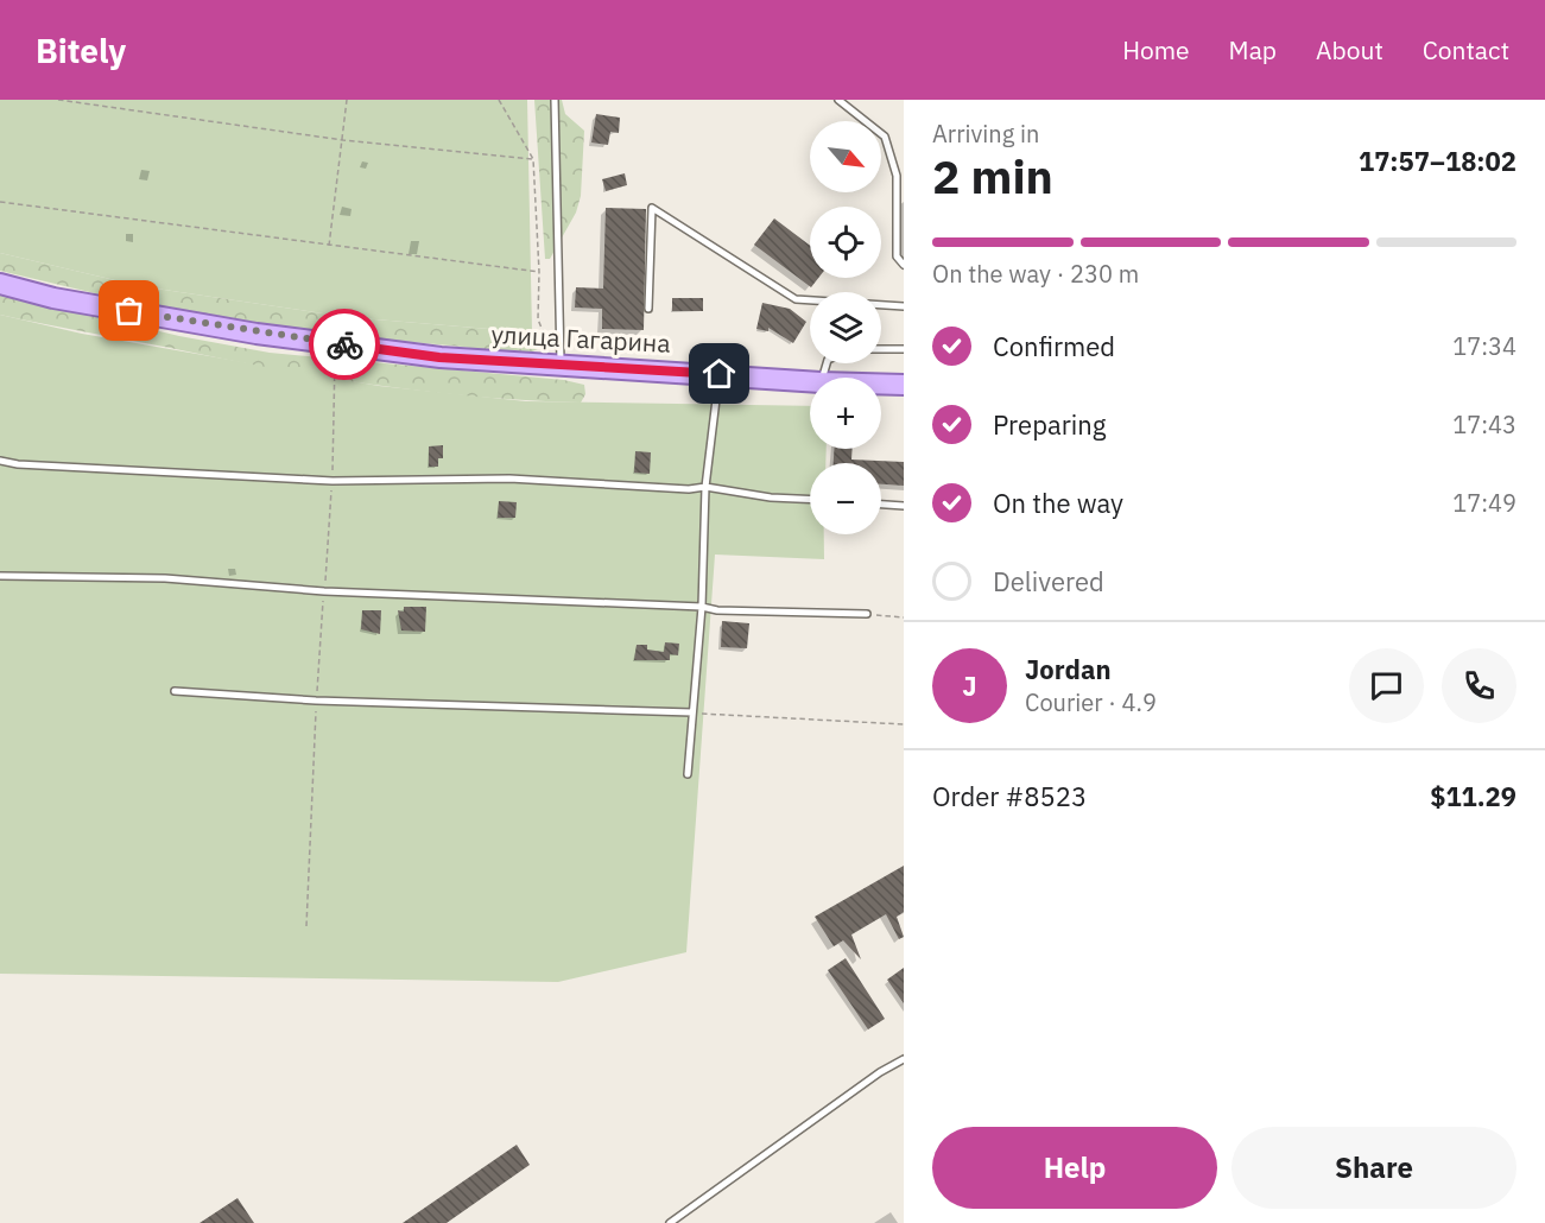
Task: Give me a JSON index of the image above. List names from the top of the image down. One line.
{"streets":{"main road":["улица Гагарина"]},"north":"bottom right","page":{"header":"Bitely","nav":["Home","Map","About","Contact"],"heading":["2 min","Arriving in","17:57–18:02"],"panel":["Jordan","Courier · 4.9","Order #8523","$11.29"],"map_buttons":["+","−"],"bar":"On the way · 230 m","list":[["Confirmed","17:34"],["Preparing","17:43"],["On the way","17:49"],"Delivered"],"round":"J","buttons":["Help","Share"]}}
